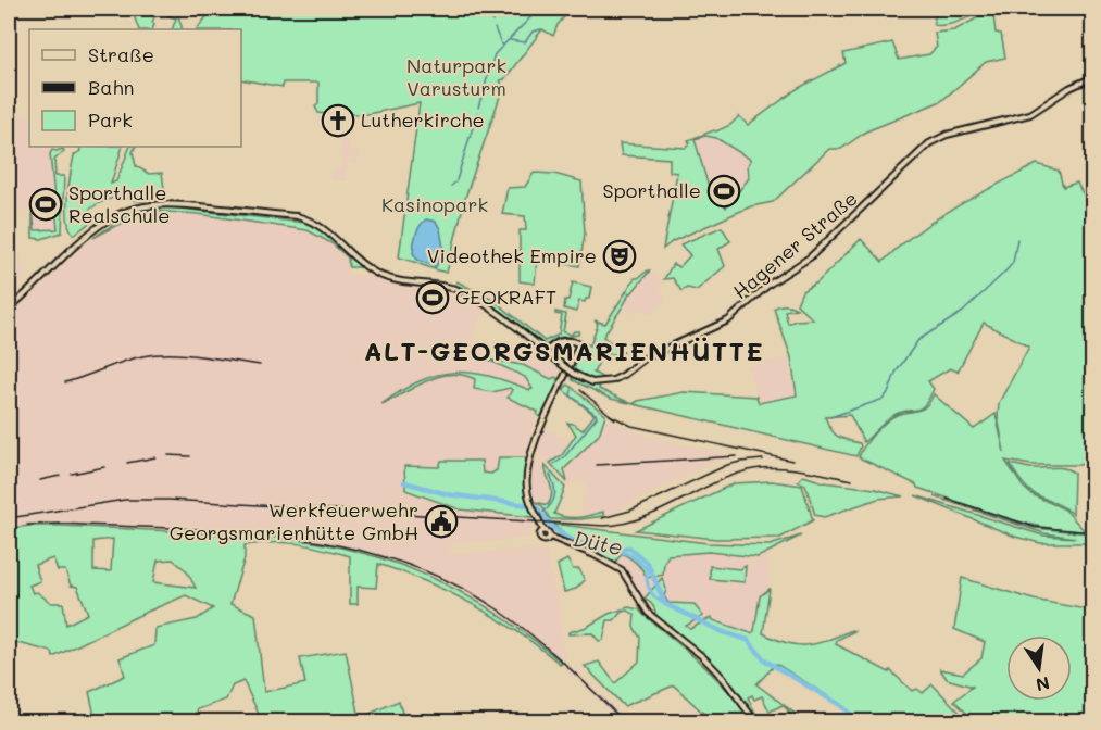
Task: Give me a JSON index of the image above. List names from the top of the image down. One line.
{"streets":{"main road":["Hagener Straße"]},"districts":["ALT-GEORGSMARIENHÜTTE"],"water":["Düte"],"parks":["Naturpark Varusturm","Kasinopark"],"places":{"church":["Lutherkirche"],"sports":["Sporthalle","Sporthalle Realschule","GEOKRAFT"],"theatre":["Videothek Empire"],"public building":["Werkfeuerwehr Georgsmarienhütte GmbH"]},"legend":["Straße","Bahn","Park"],"north":"bottom"}
